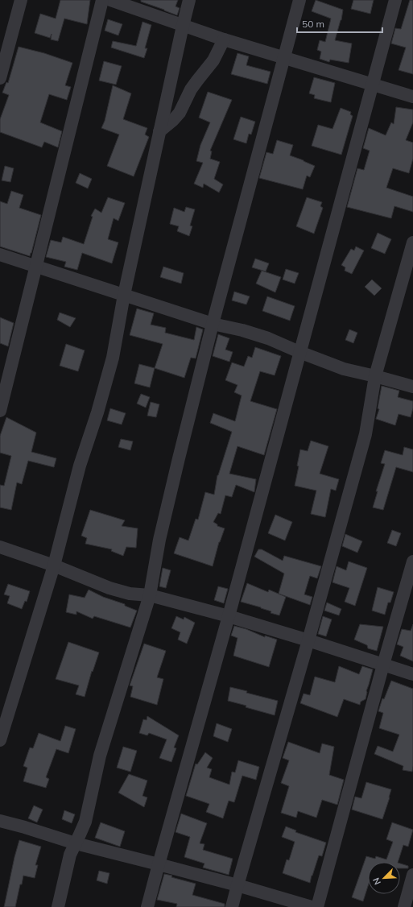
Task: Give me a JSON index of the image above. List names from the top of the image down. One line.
{"scale_bar":"50 m","north":"bottom left"}
